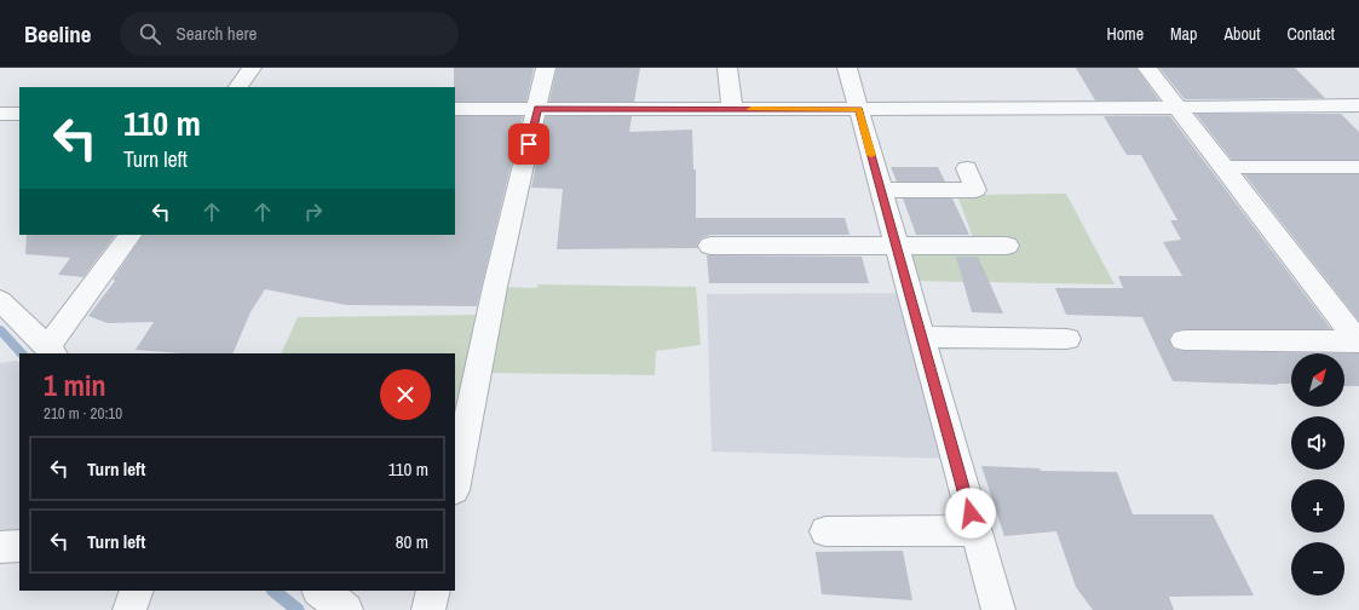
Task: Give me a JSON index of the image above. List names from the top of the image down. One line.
{"north":"top right","page":{"header":"Beeline","search":"Search here","nav":["Home","Map","About","Contact"],"turn":["110 m","Turn left"],"map_buttons":["+","−"],"heading":["1 min","210 m · 20:10"],"list":[{"name":"Turn left","value":"110 m"},{"name":"Turn left","value":"80 m"}]}}
